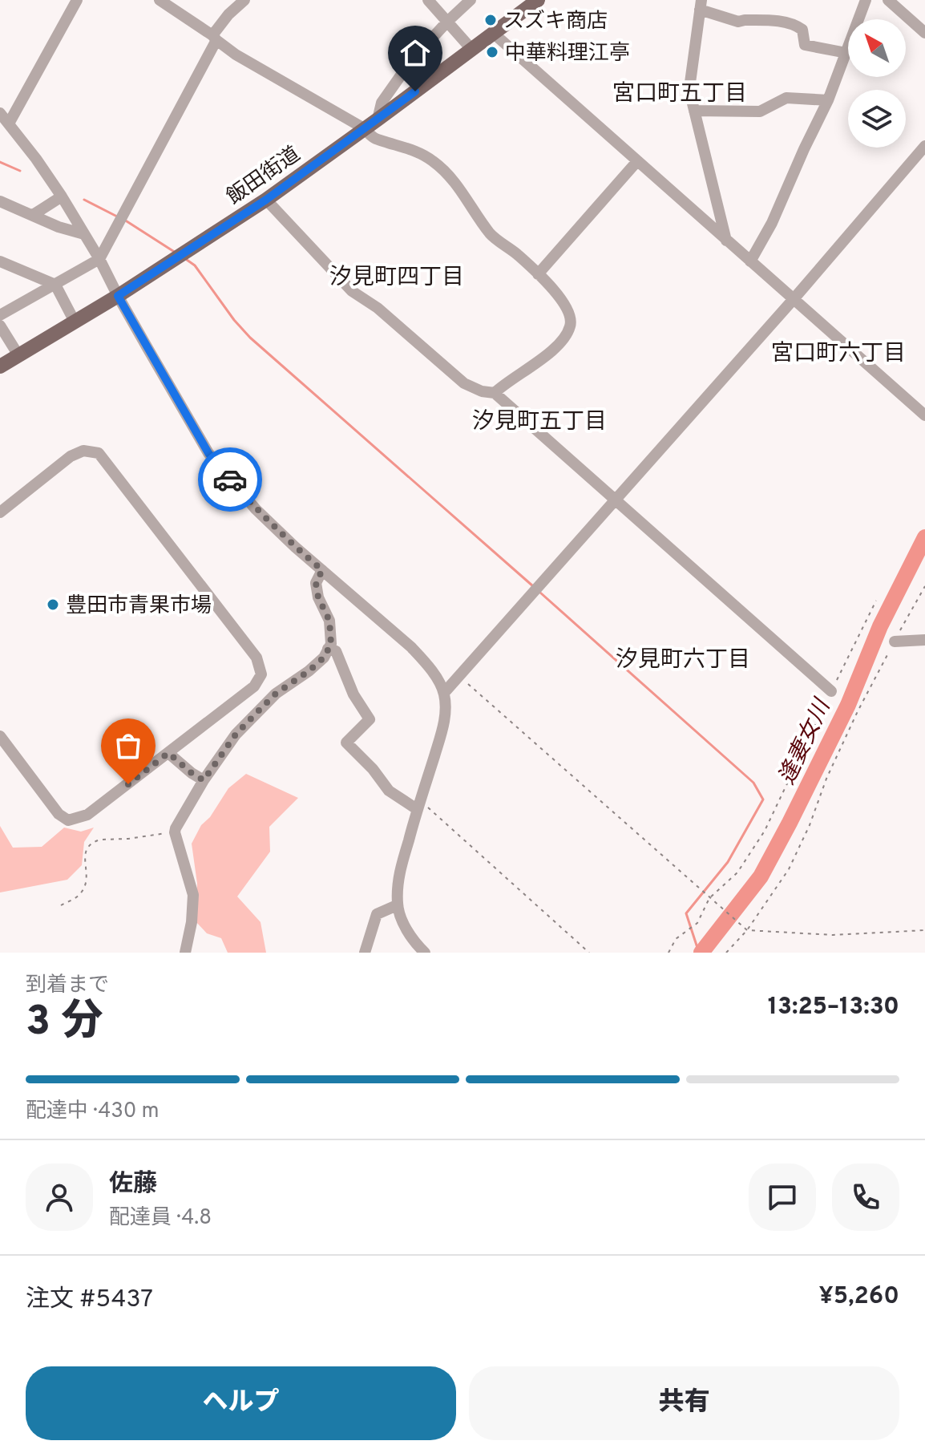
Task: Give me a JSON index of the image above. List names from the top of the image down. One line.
{"streets":{"main road":["飯田街道"]},"districts":["宮口町五丁目","汐見町四丁目","宮口町六丁目","汐見町五丁目","汐見町六丁目"],"water":["逢妻女川"],"places":["スズキ商店","中華料理江亭","豊田市青果市場"],"north":"top left","page":{"heading":["3 分","到着まで","13:25–13:30"],"panel":["佐藤","配達員 · 4.8","注文 #5437","¥5,260"],"bar":"配達中 · 430 m","buttons":["ヘルプ","共有"]}}
